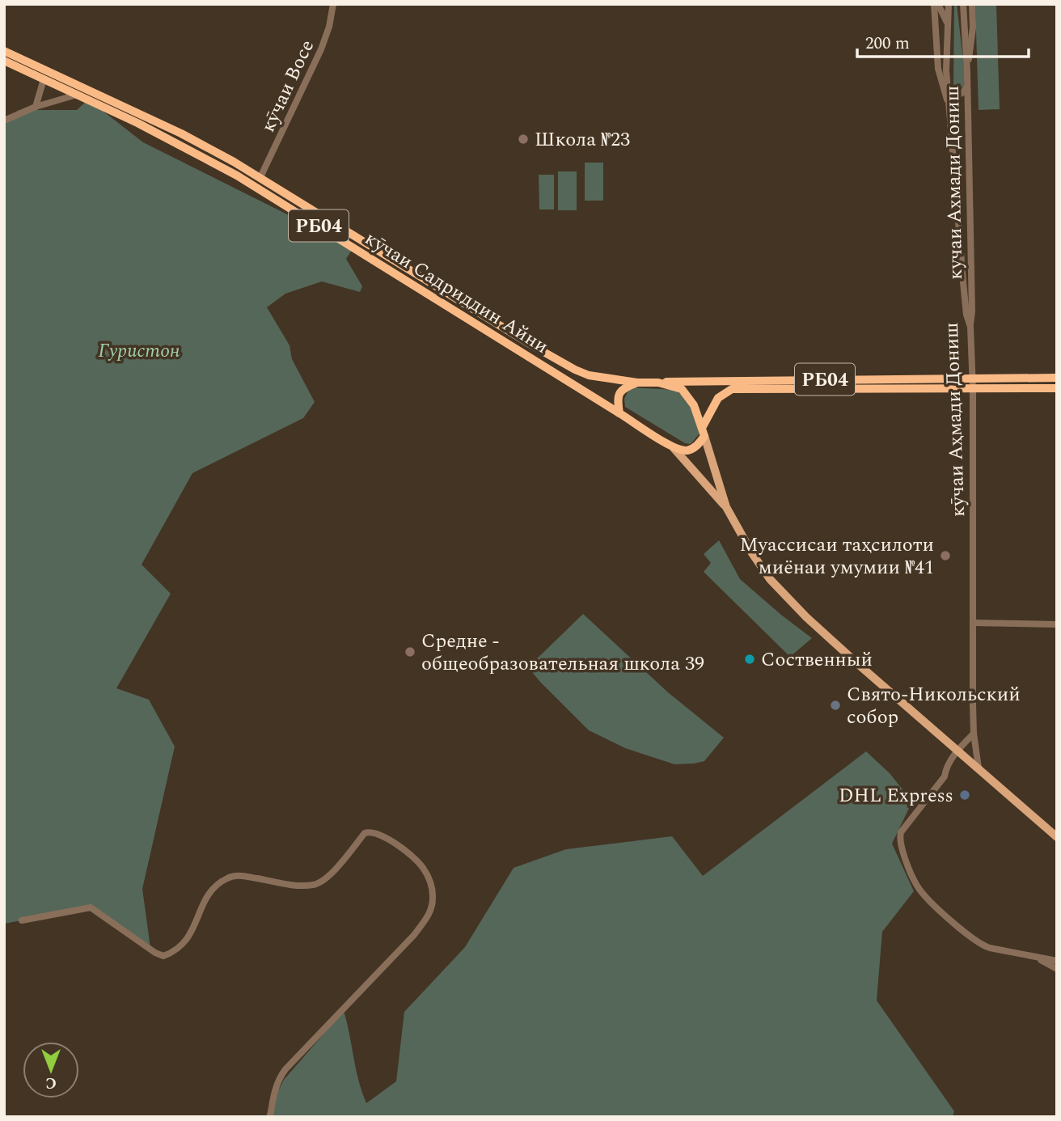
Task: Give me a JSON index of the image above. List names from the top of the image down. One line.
{"streets":{"highway":["РБ04","кӯчаи Садриддин Айни"],"street":["кӯчаи Восе","кучаи Ахмади Дониш","кӯчаи Аҳмади Дониш"]},"crossings":[["кӯчаи Восе","кӯчаи Садриддин Айни"],["кучаи Ахмади Дониш","кӯчаи Аҳмади Дониш"],["РБ04","кӯчаи Садриддин Айни"],["РБ04","кӯчаи Аҳмади Дониш"]],"parks":["Гуристон"],"places":["Школа №23","Муассисаи таҳсилоти миёнаи умумии №41","Средне - общеобразовательная школа 39","Соственный","Свято-Никольский собор","DHL Express"],"scale_bar":"200 m","north":"bottom"}
